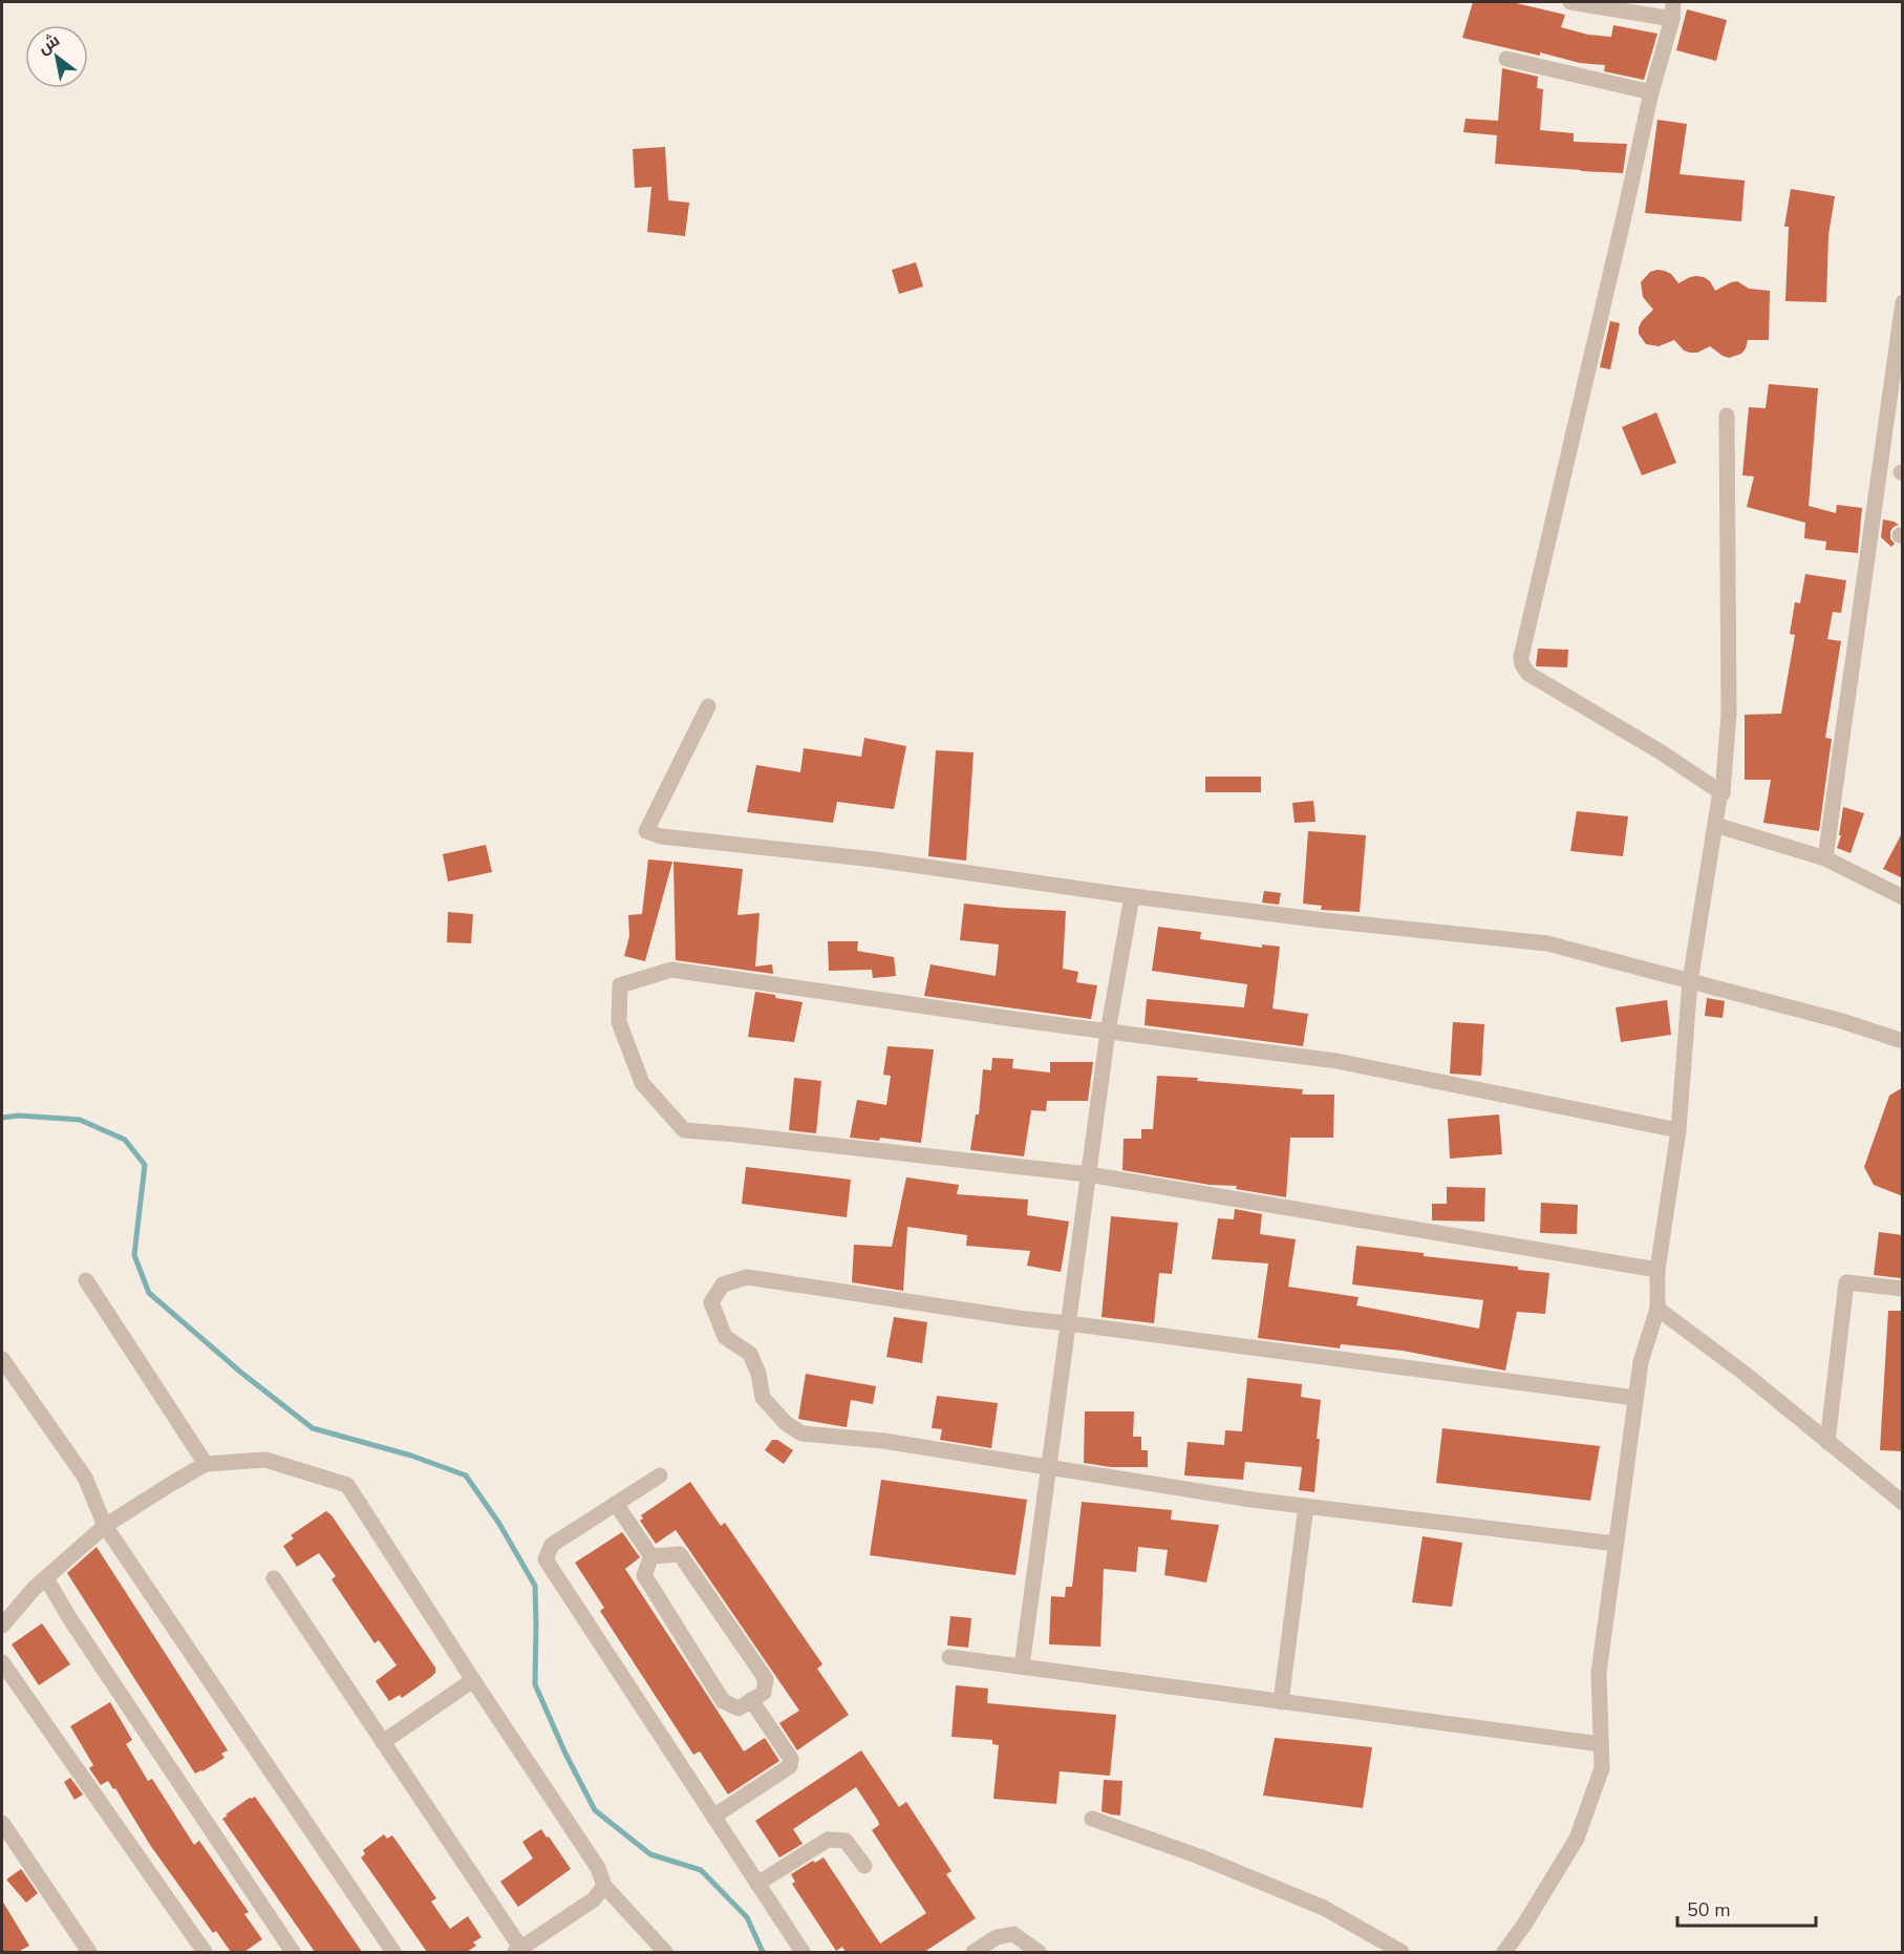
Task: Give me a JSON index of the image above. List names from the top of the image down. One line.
{"scale_bar":"50 m","north":"top left"}
